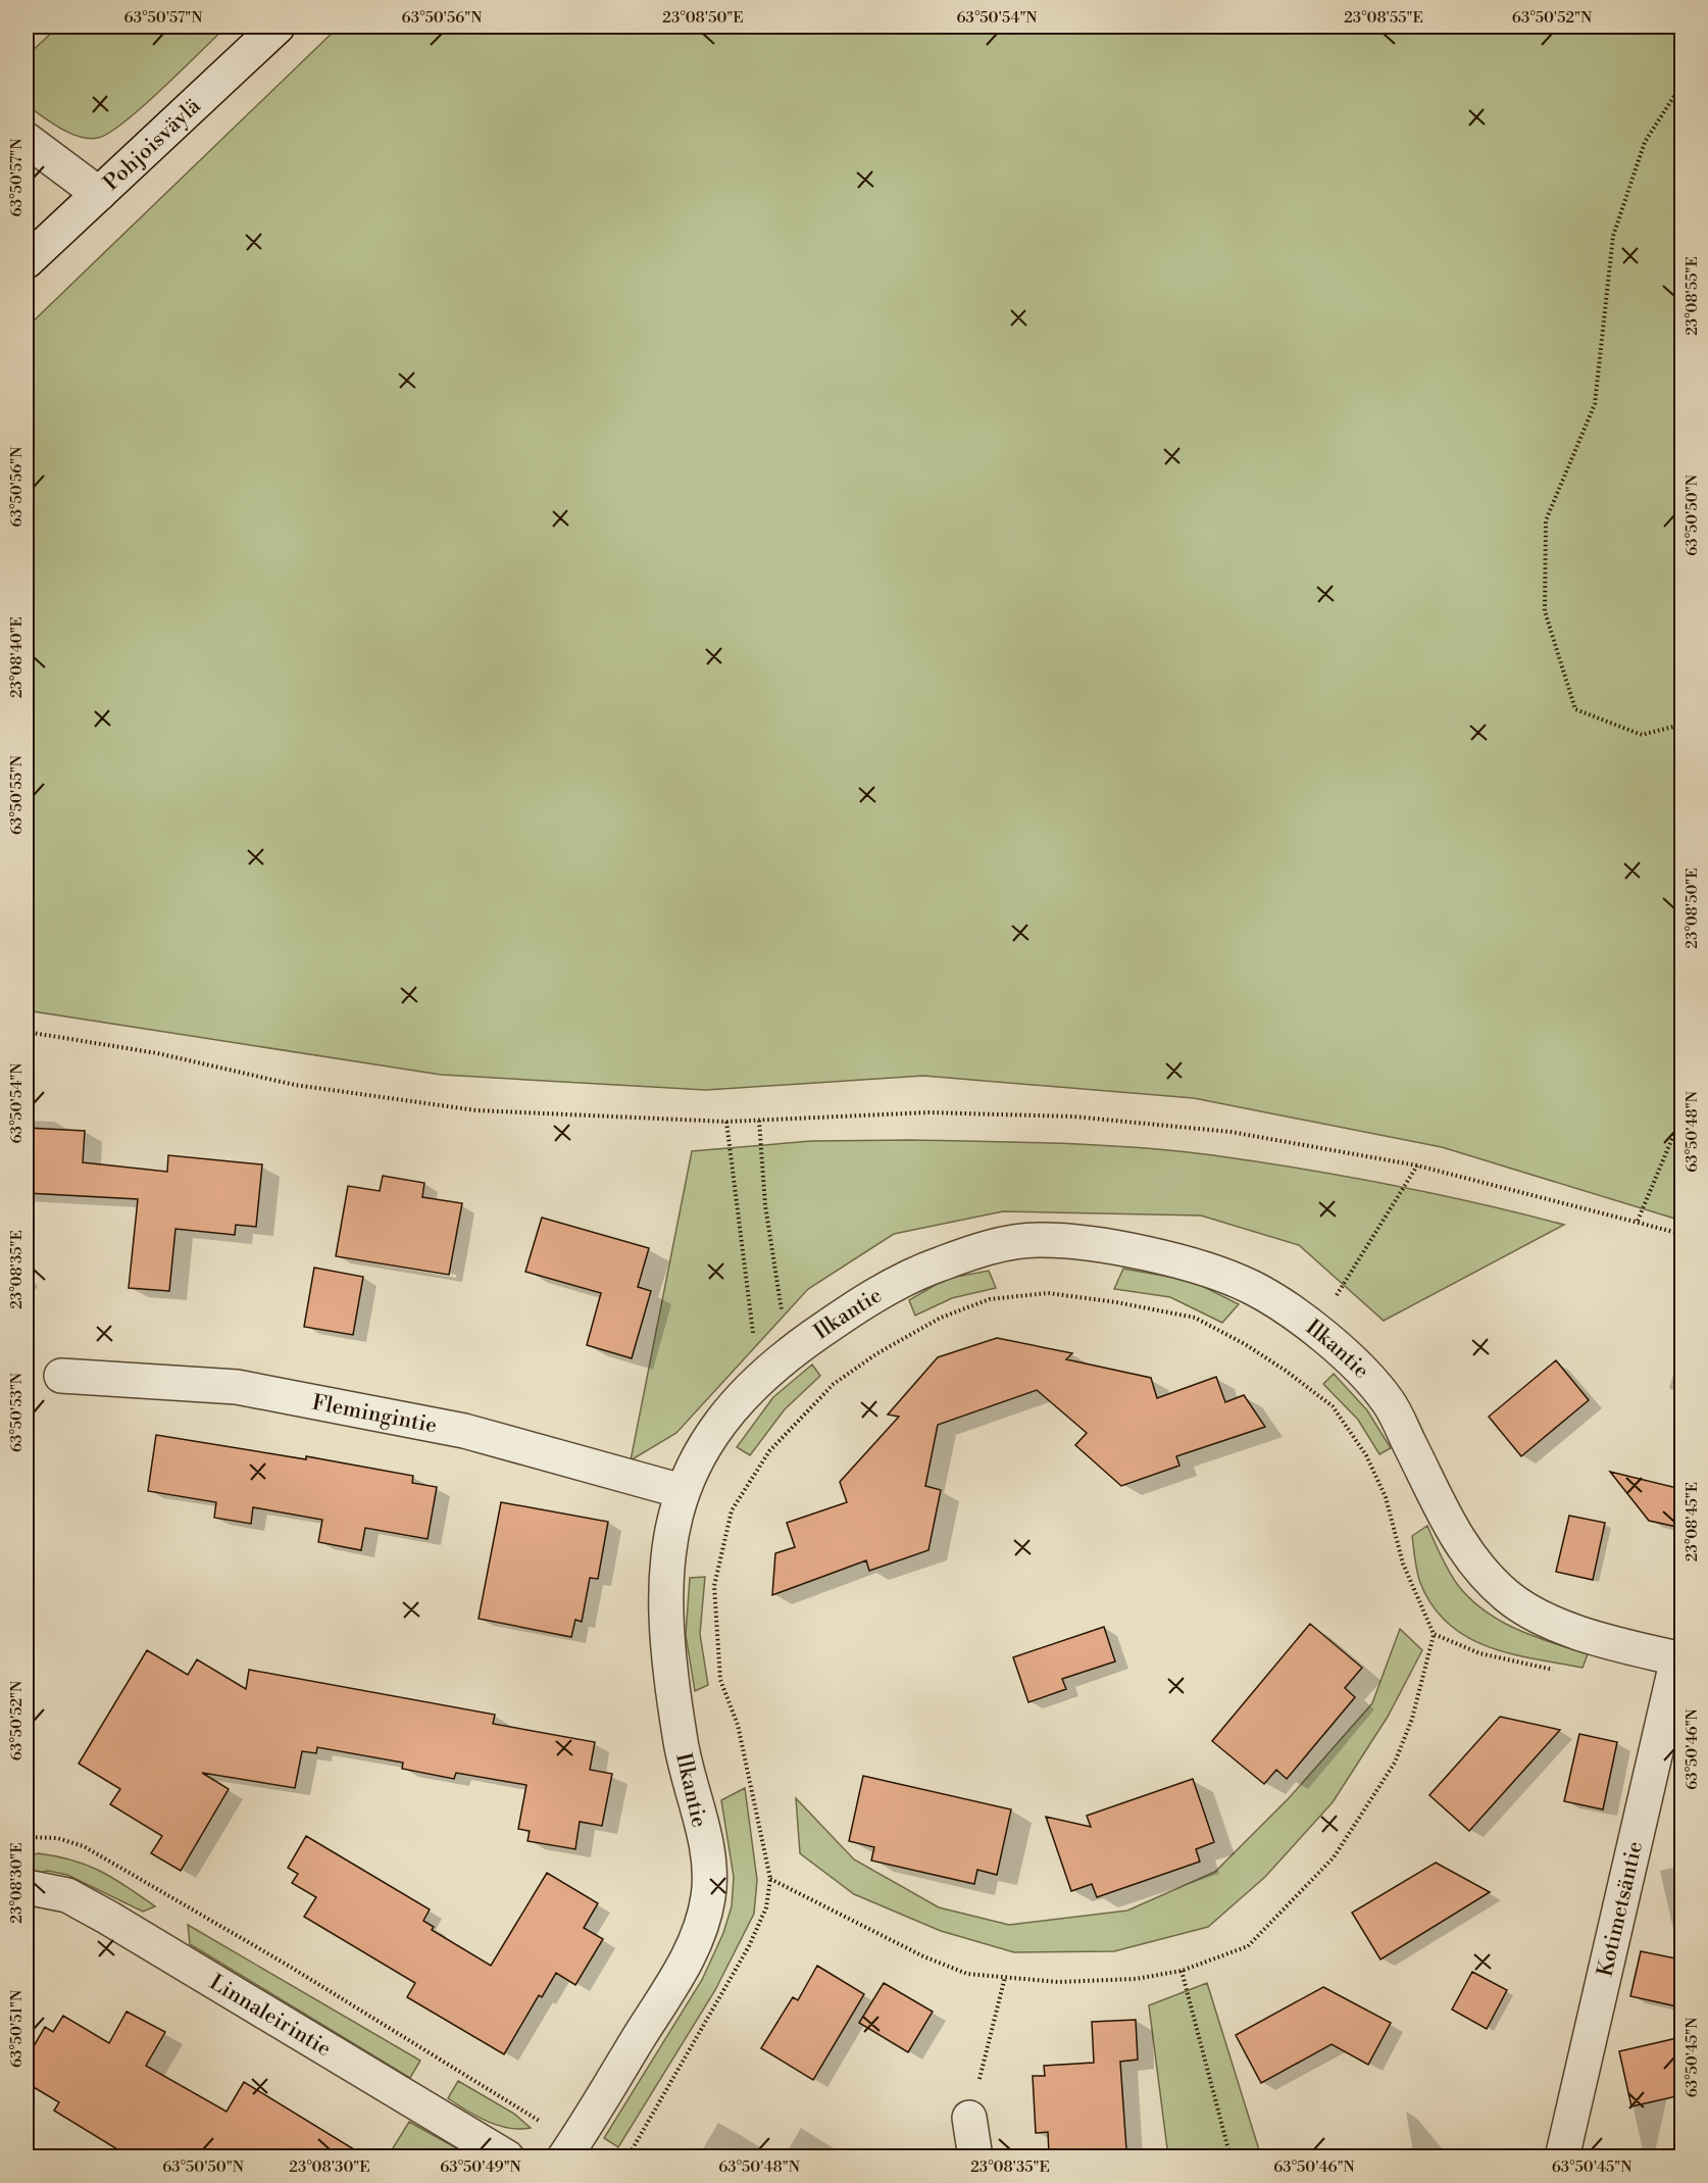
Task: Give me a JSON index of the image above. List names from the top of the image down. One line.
{"streets":{"street":["Pohjoisväylä","Ilkantie","Flemingintie","Kotimetsäntie","Linnaleirintie"]},"crossings":[["Ilkantie","Flemingintie"],["Ilkantie","Kotimetsäntie"]],"coordinates":["63°50'57\"N","63°50'56\"N","23°08'50\"E","63°50'54\"N","23°08'55\"E","63°50'52\"N","63°50'50\"N","23°08'40\"E","63°50'55\"N","63°50'48\"N","23°08'35\"E","63°50'53\"N","23°08'45\"E","63°50'46\"N","23°08'30\"E","63°50'51\"N","63°50'45\"N","63°50'49\"N"]}
